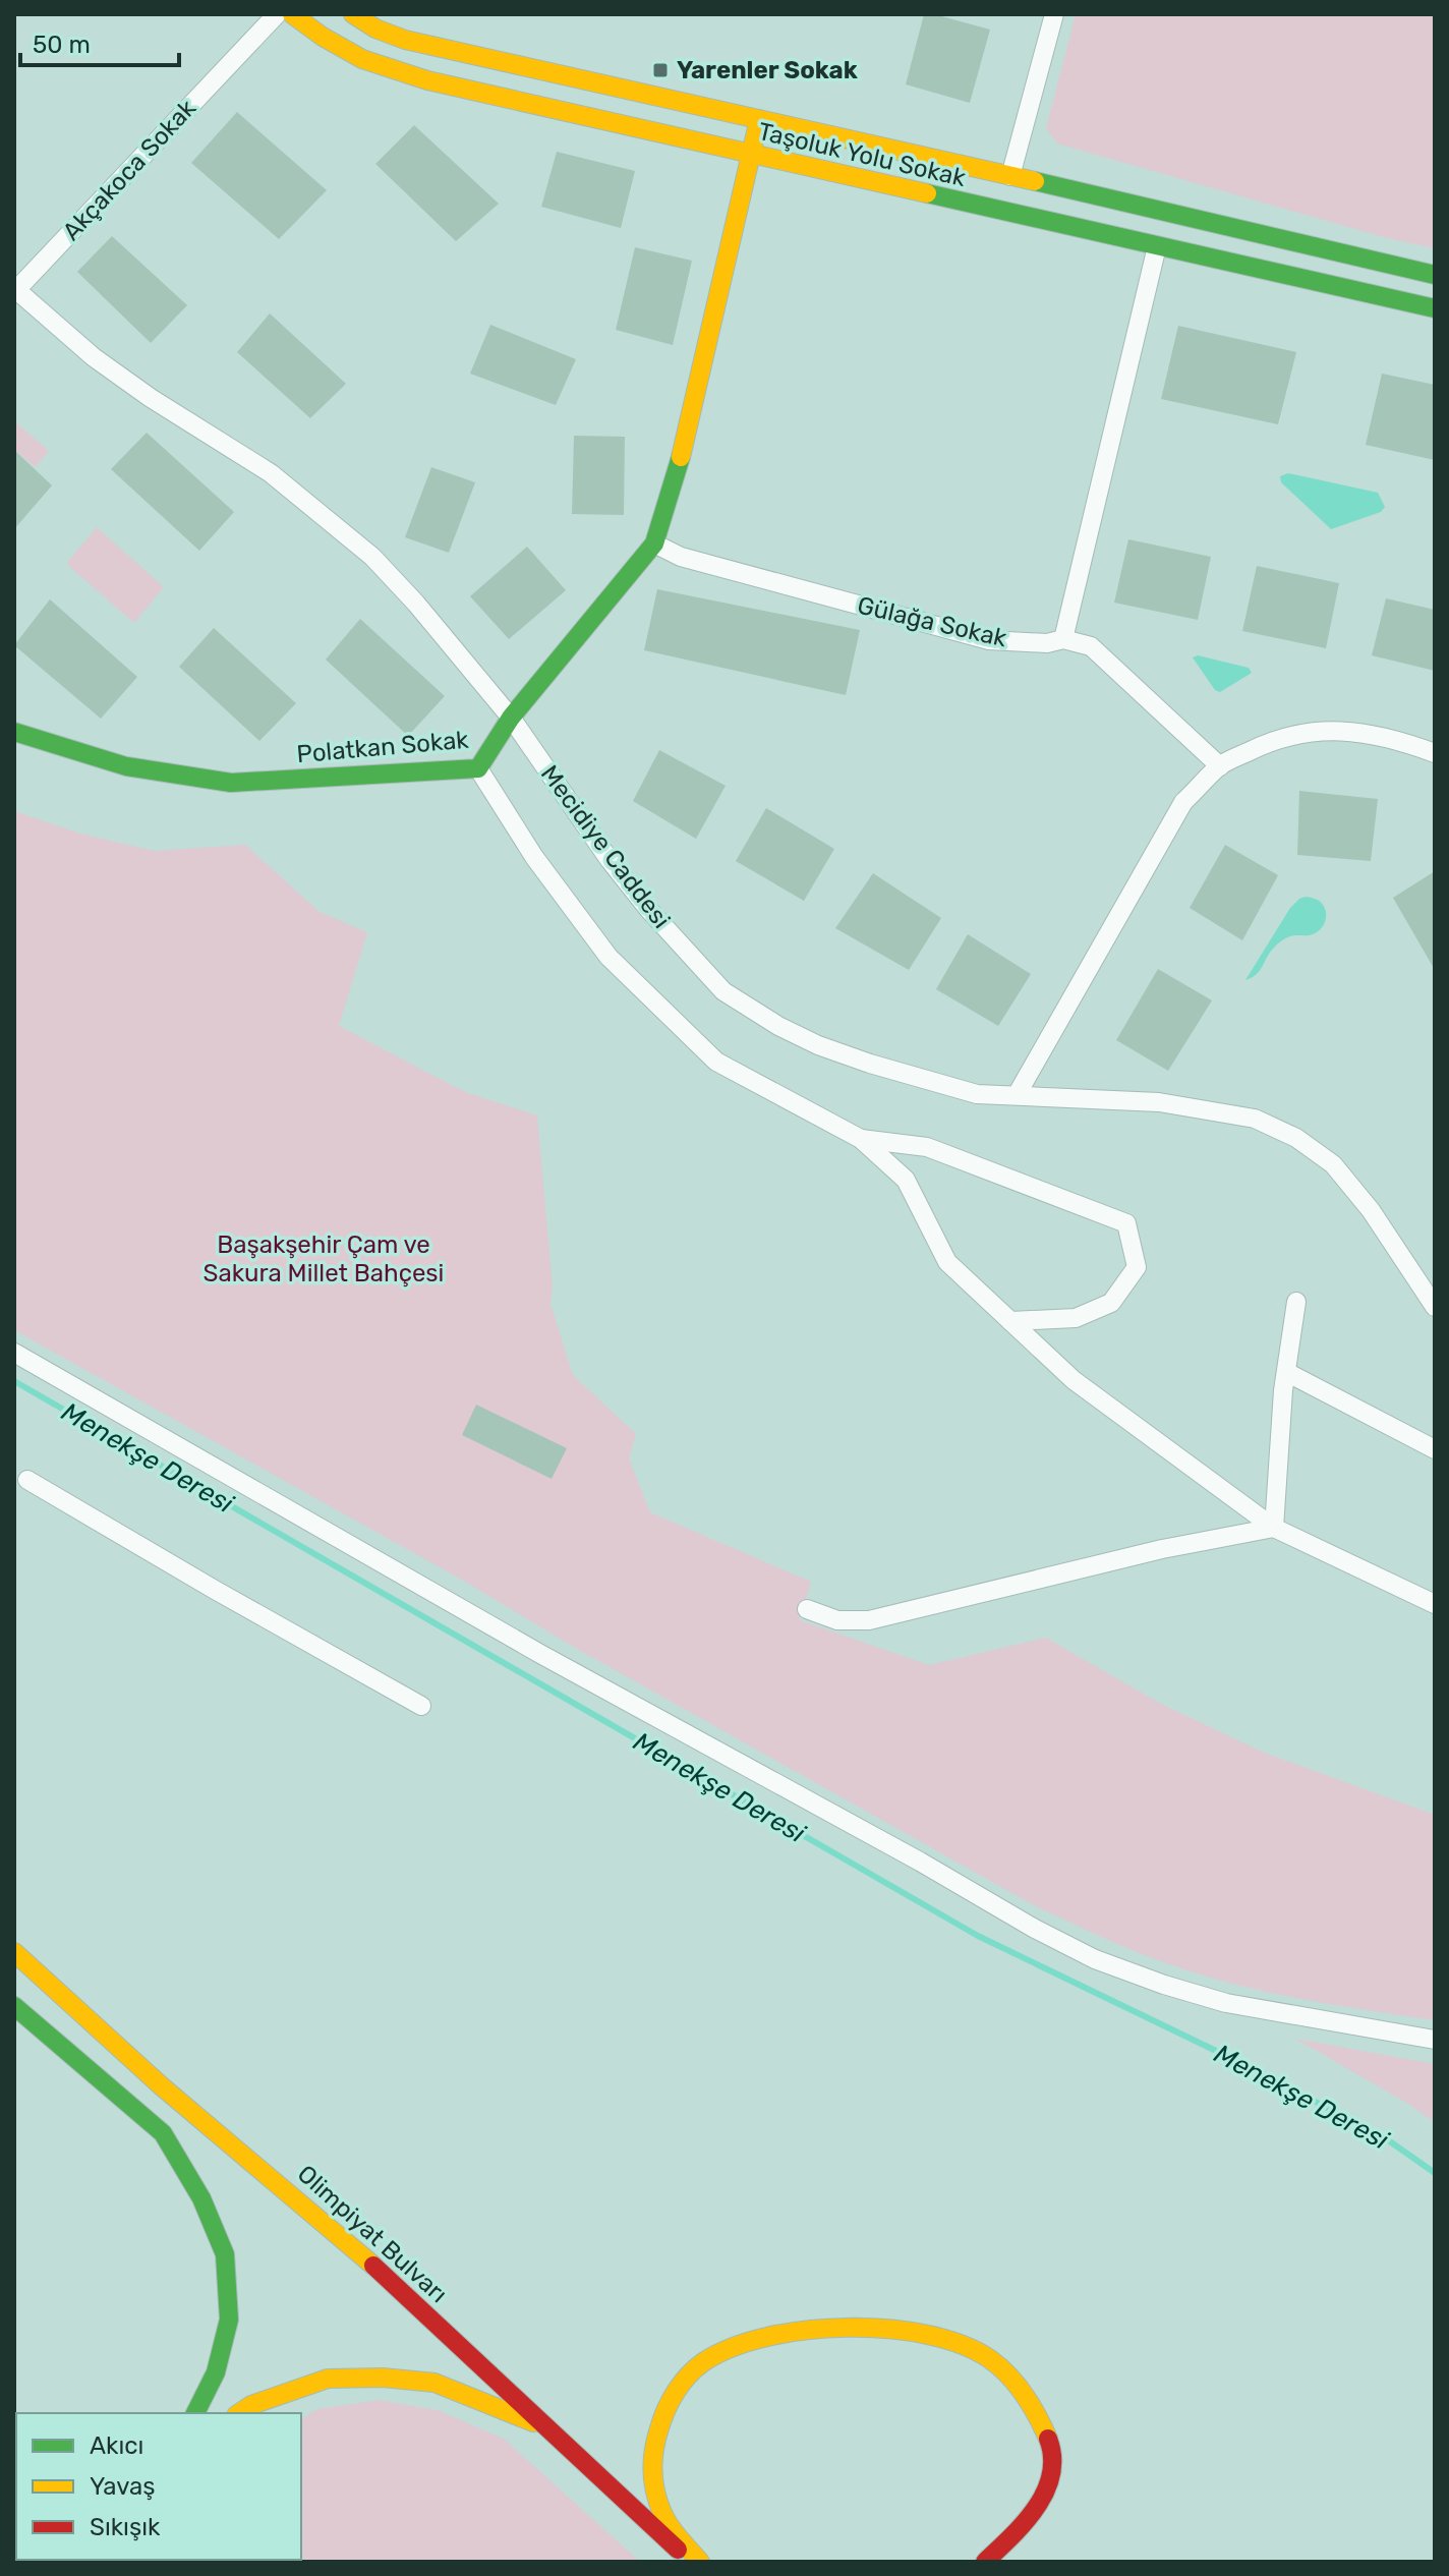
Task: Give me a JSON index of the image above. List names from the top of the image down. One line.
{"streets":{"main road":["Taşoluk Yolu Sokak","Polatkan Sokak","Olimpiyat Bulvarı"],"street":["Akçakoca Sokak","Gülağa Sokak","Mecidiye Caddesi"]},"crossings":[["Akçakoca Sokak","Mecidiye Caddesi"],["Gülağa Sokak","Polatkan Sokak"],["Polatkan Sokak","Mecidiye Caddesi"]],"water":["Menekşe Deresi"],"parks":["Başakşehir Çam ve Sakura Millet Bahçesi"],"places":{"transit":["Yarenler Sokak"]},"legend":["Akıcı","Yavaş","Sıkışık"],"scale_bar":"50 m"}
